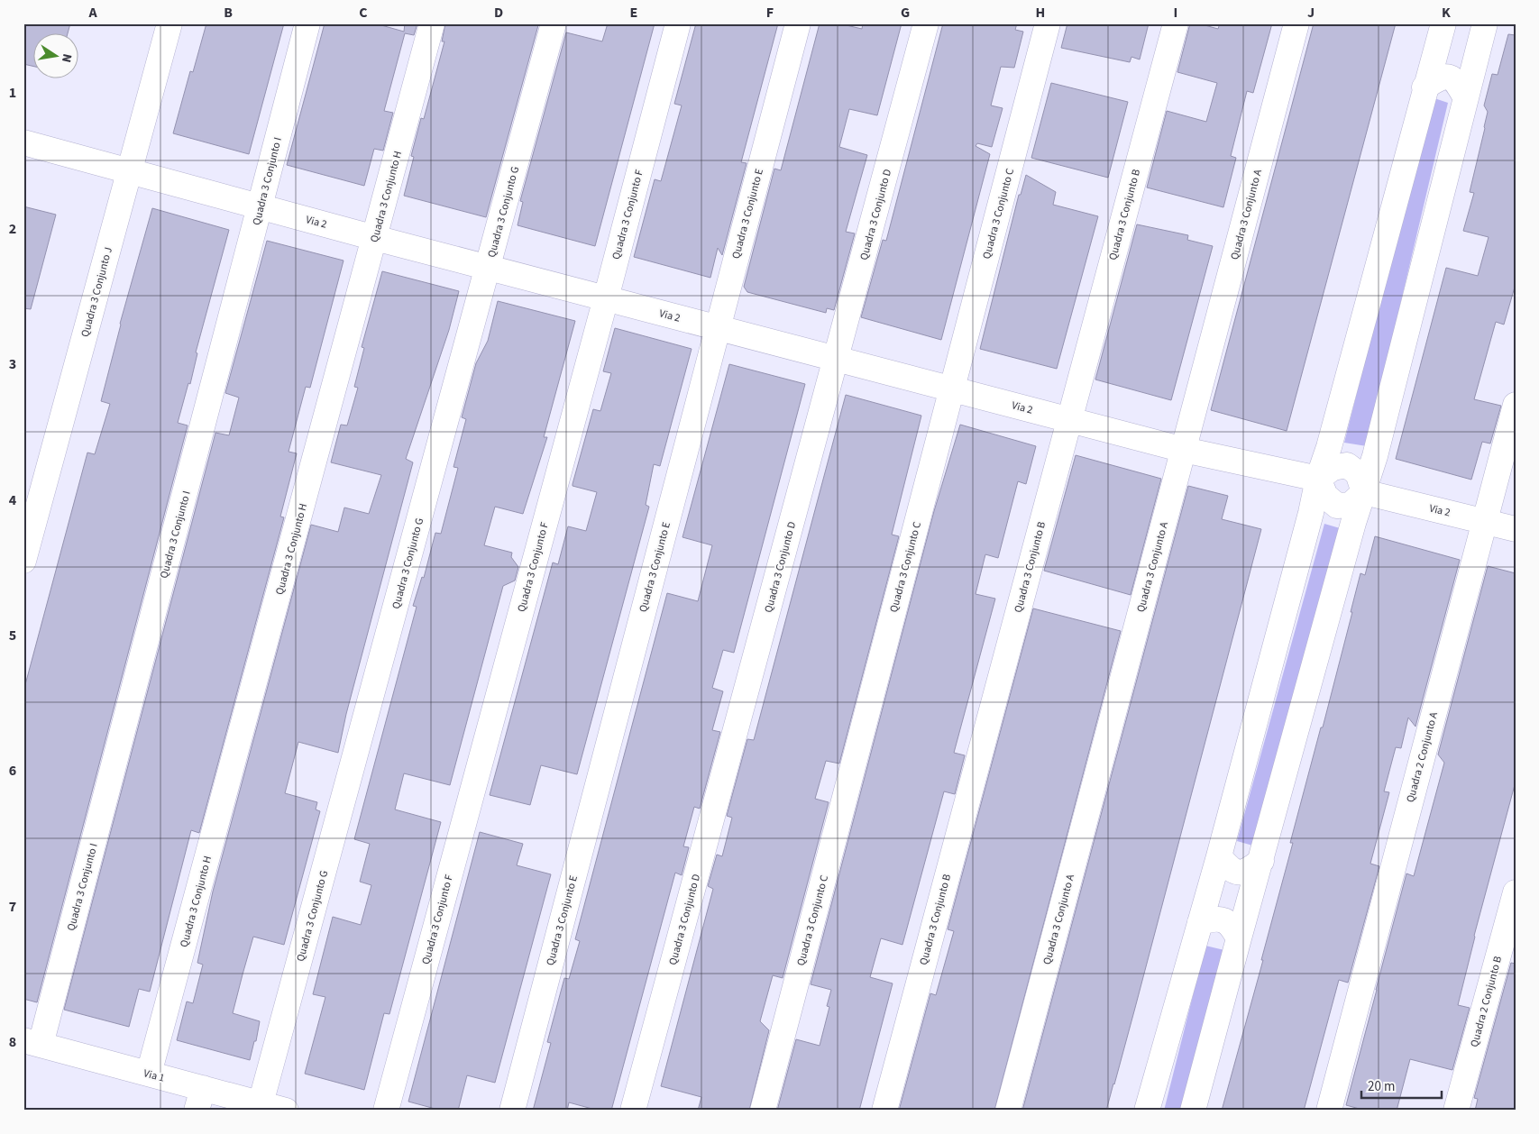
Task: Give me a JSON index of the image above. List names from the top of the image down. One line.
{"streets":{"street":["Quadra 3 Conjunto I","Quadra 3 Conjunto H","Quadra 3 Conjunto G","Quadra 3 Conjunto E","Quadra 3 Conjunto C","Quadra 3 Conjunto F","Quadra 3 Conjunto D","Quadra 3 Conjunto B","Quadra 3 Conjunto A","Via 2","Quadra 3 Conjunto J","Quadra 2 Conjunto A","Quadra 2 Conjunto B","Via 1"]},"crossings":[["Quadra 3 Conjunto I","Via 2"],["Quadra 3 Conjunto I","Via 1"],["Quadra 3 Conjunto H","Via 2"],["Quadra 3 Conjunto H","Via 1"],["Quadra 3 Conjunto G","Via 2"],["Quadra 3 Conjunto G","Via 1"],["Quadra 3 Conjunto E","Via 2"],["Quadra 3 Conjunto C","Via 2"],["Quadra 3 Conjunto F","Via 2"],["Quadra 3 Conjunto D","Via 2"],["Quadra 3 Conjunto B","Via 2"],["Quadra 3 Conjunto A","Via 2"],["Via 2","Quadra 3 Conjunto J"],["Via 2","Quadra 2 Conjunto A"]],"scale_bar":"20 m","north":"right","grid":{"columns":["A","B","C","D","E","F","G","H","I","J","K"],"rows":["1","2","3","4","5","6","7","8"]}}
